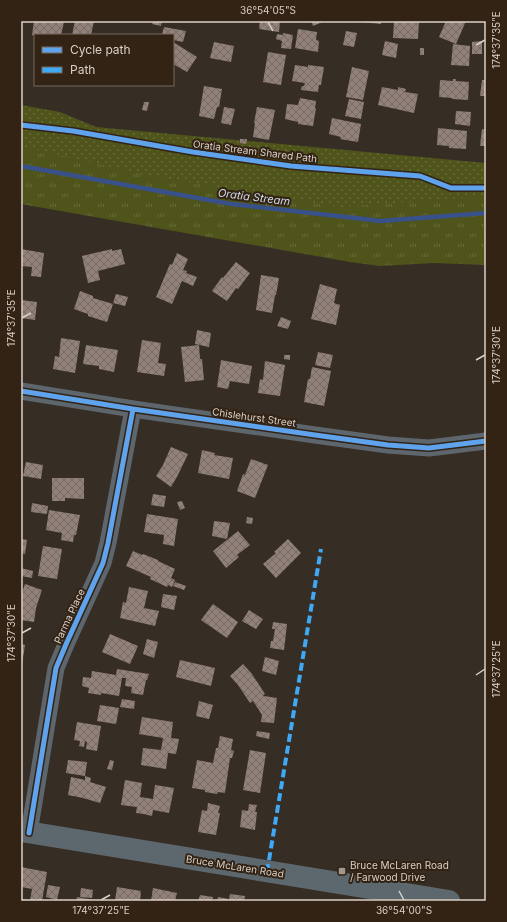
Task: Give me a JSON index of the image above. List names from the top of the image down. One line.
{"streets":{"main road":["Bruce McLaren Road"],"street":["Chislehurst Street","Parma Place"],"cycle path":["Oratia Stream Shared Path"]},"crossings":[["Chislehurst Street","Parma Place"],["Parma Place","Bruce McLaren Road"]],"water":["Oratia Stream"],"places":{"transit":["Bruce McLaren Road / Farwood Drive"]},"legend":["Cycle path","Path"],"coordinates":["36°54'05\"S","174°37'35\"E","174°37'30\"E","174°37'25\"E","36°54'00\"S"]}
